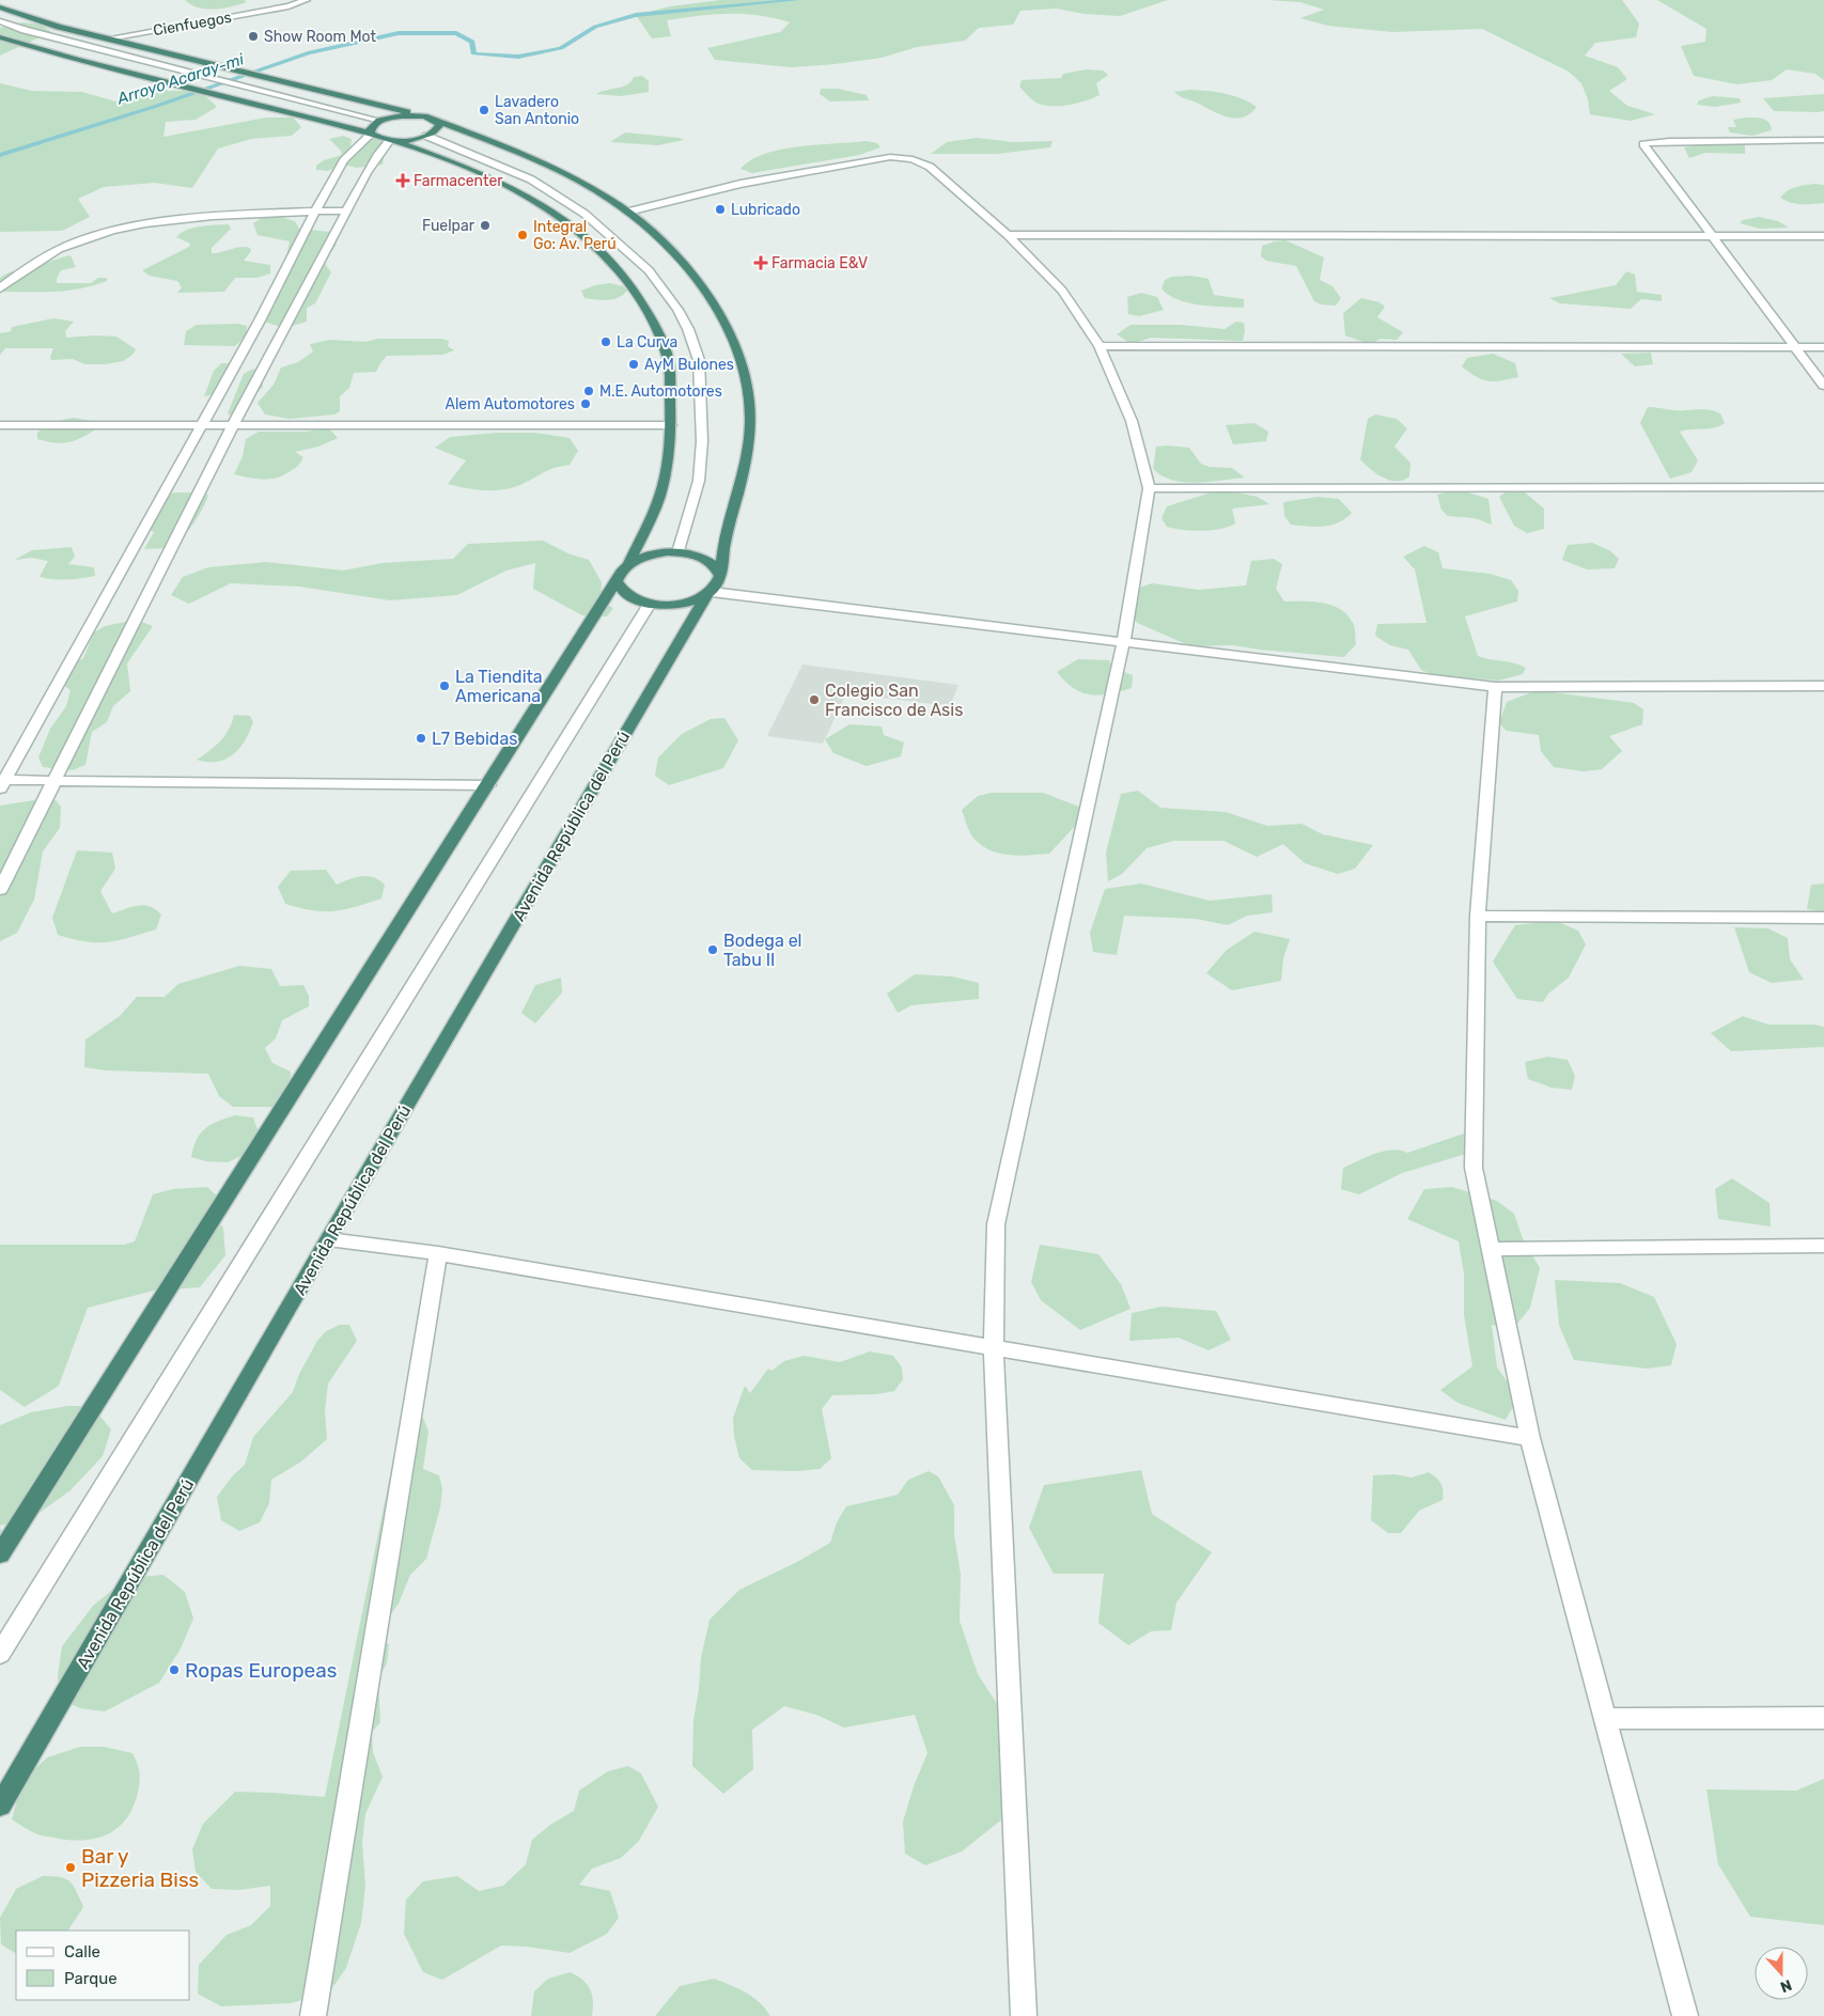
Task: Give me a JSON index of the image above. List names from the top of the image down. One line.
{"streets":{"highway":["Avenida República del Perú"],"street":["Cienfuegos"]},"water":["Arroyo Acaray-mi"],"places":{"other":["Show Room Mot","Lavadero San Antonio","Lubricado","Fuelpar","Integral Go: Av. Perú","La Curva","AyM Bulones","M.E. Automotores","Alem Automotores","La Tiendita Americana","Colegio San Francisco de Asis","L7 Bebidas","Bodega el Tabu II","Ropas Europeas","Bar y Pizzeria Biss"],"health":["Farmacenter","Farmacia E&V"]},"legend":["Calle","Parque"],"north":"bottom"}
